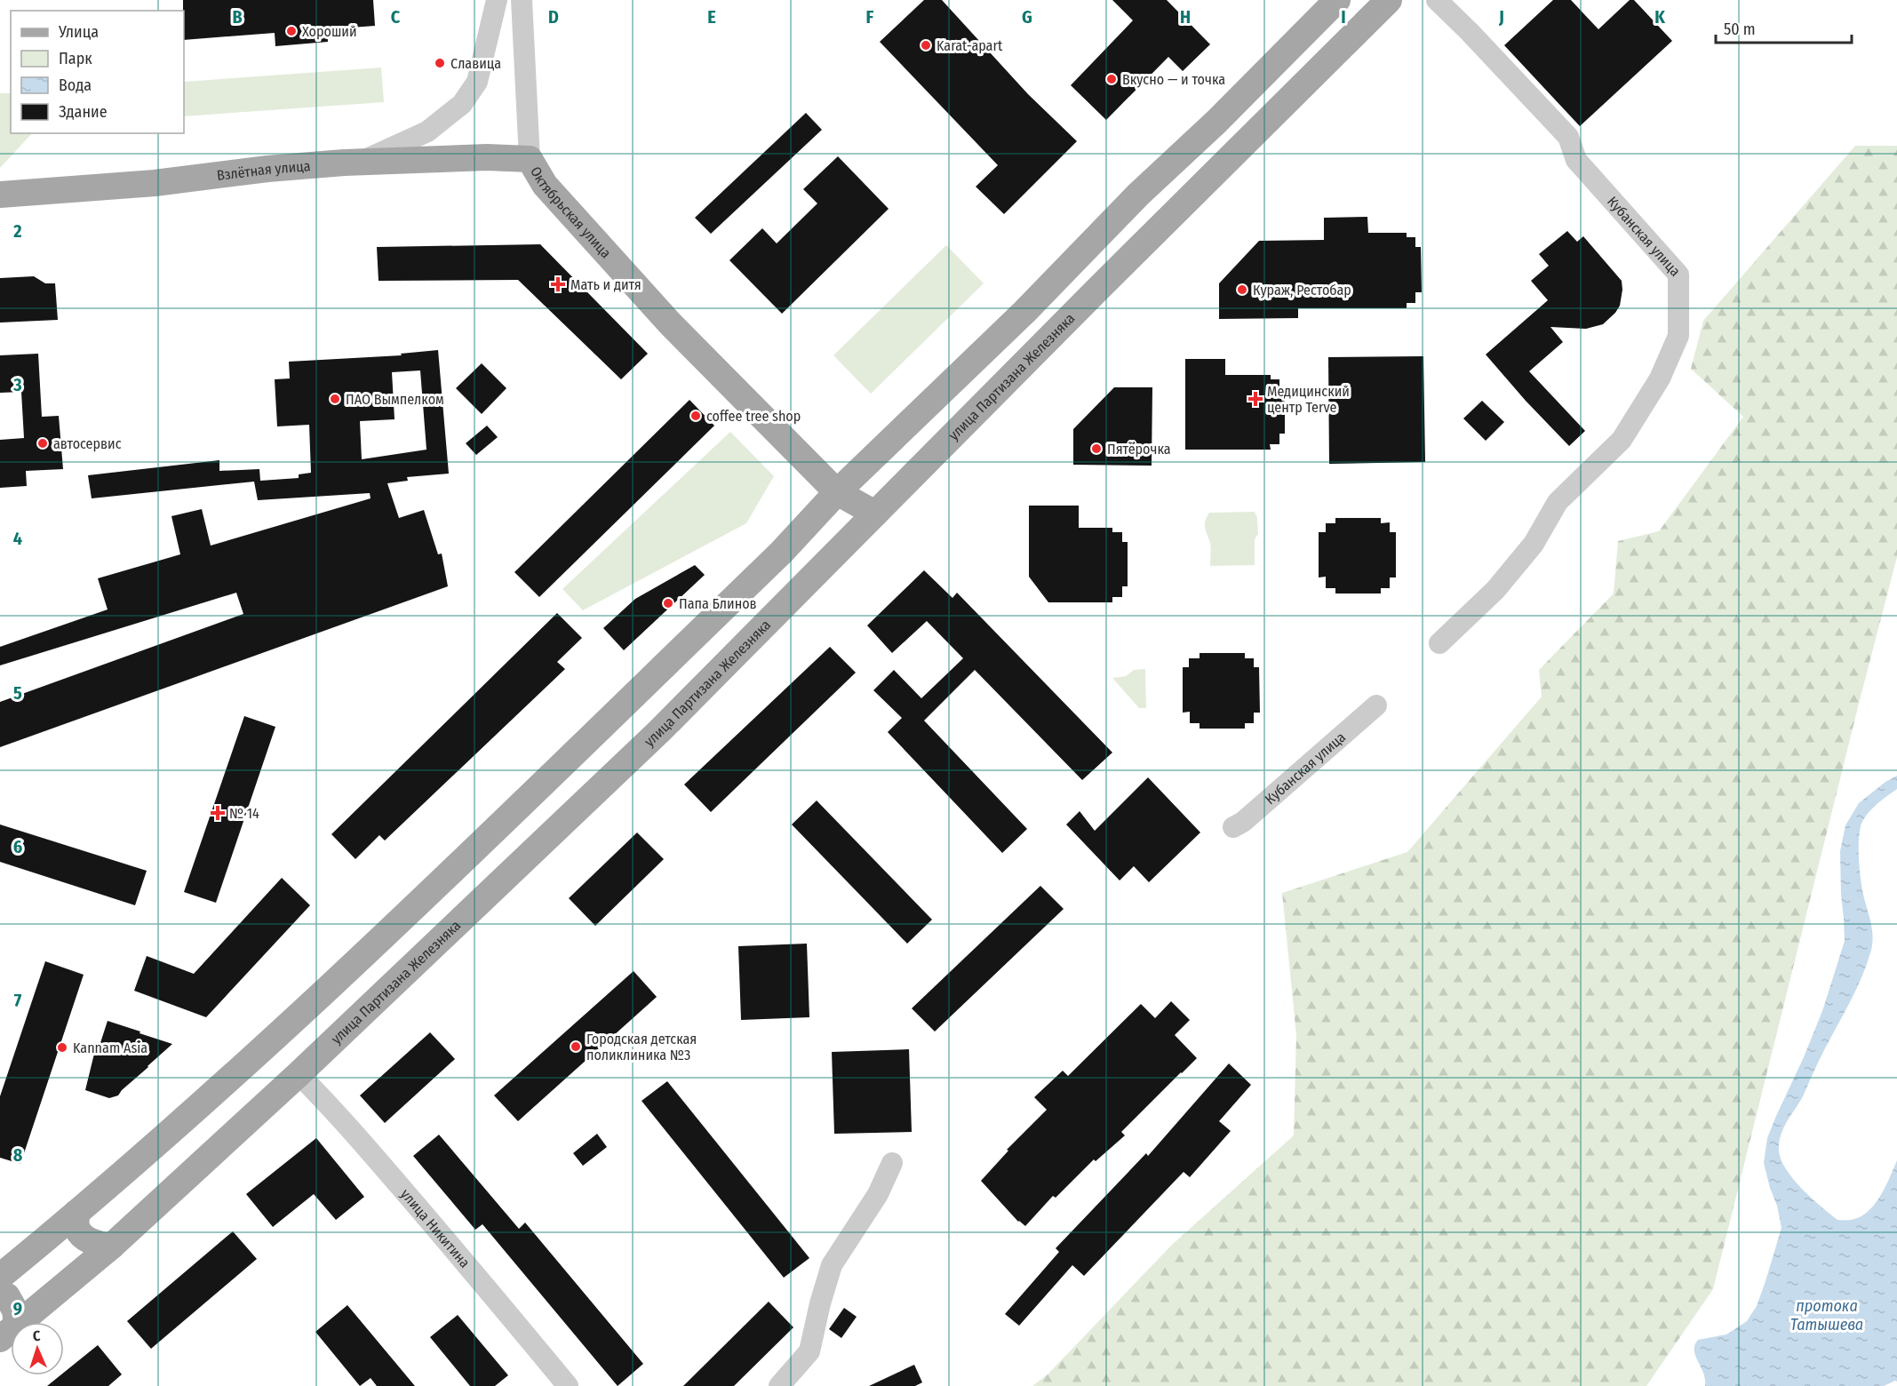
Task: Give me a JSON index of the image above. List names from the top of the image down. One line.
{"streets":{"main road":["Взлётная улица","Октябрьская улица","улица Партизана Железняка"],"street":["Кубанская улица","улица Никитина"]},"crossings":[["Взлётная улица","Октябрьская улица"],["Октябрьская улица","улица Партизана Железняка"],["улица Партизана Железняка","улица Никитина"]],"water":["протока Татышева"],"places":{"other":["Хороший","Karat-apart","Славица","Вкусно — и точка","Кураж, Рестобар","ПАО Вымпелком","coffee tree shop","автосервис","Пятёрочка","Папа Блинов","Городская детская поликлиника №3","Kannam Asia"],"health":["Мать и дитя","Медицинский центр Terve","№ 14"]},"legend":["Улица","Парк","Вода","Здание"],"scale_bar":"50 m","north":"top","grid":{"columns":["B","C","D","E","F","G","H","I","J","K"],"rows":["2","3","4","5","6","7","8","9"]}}
